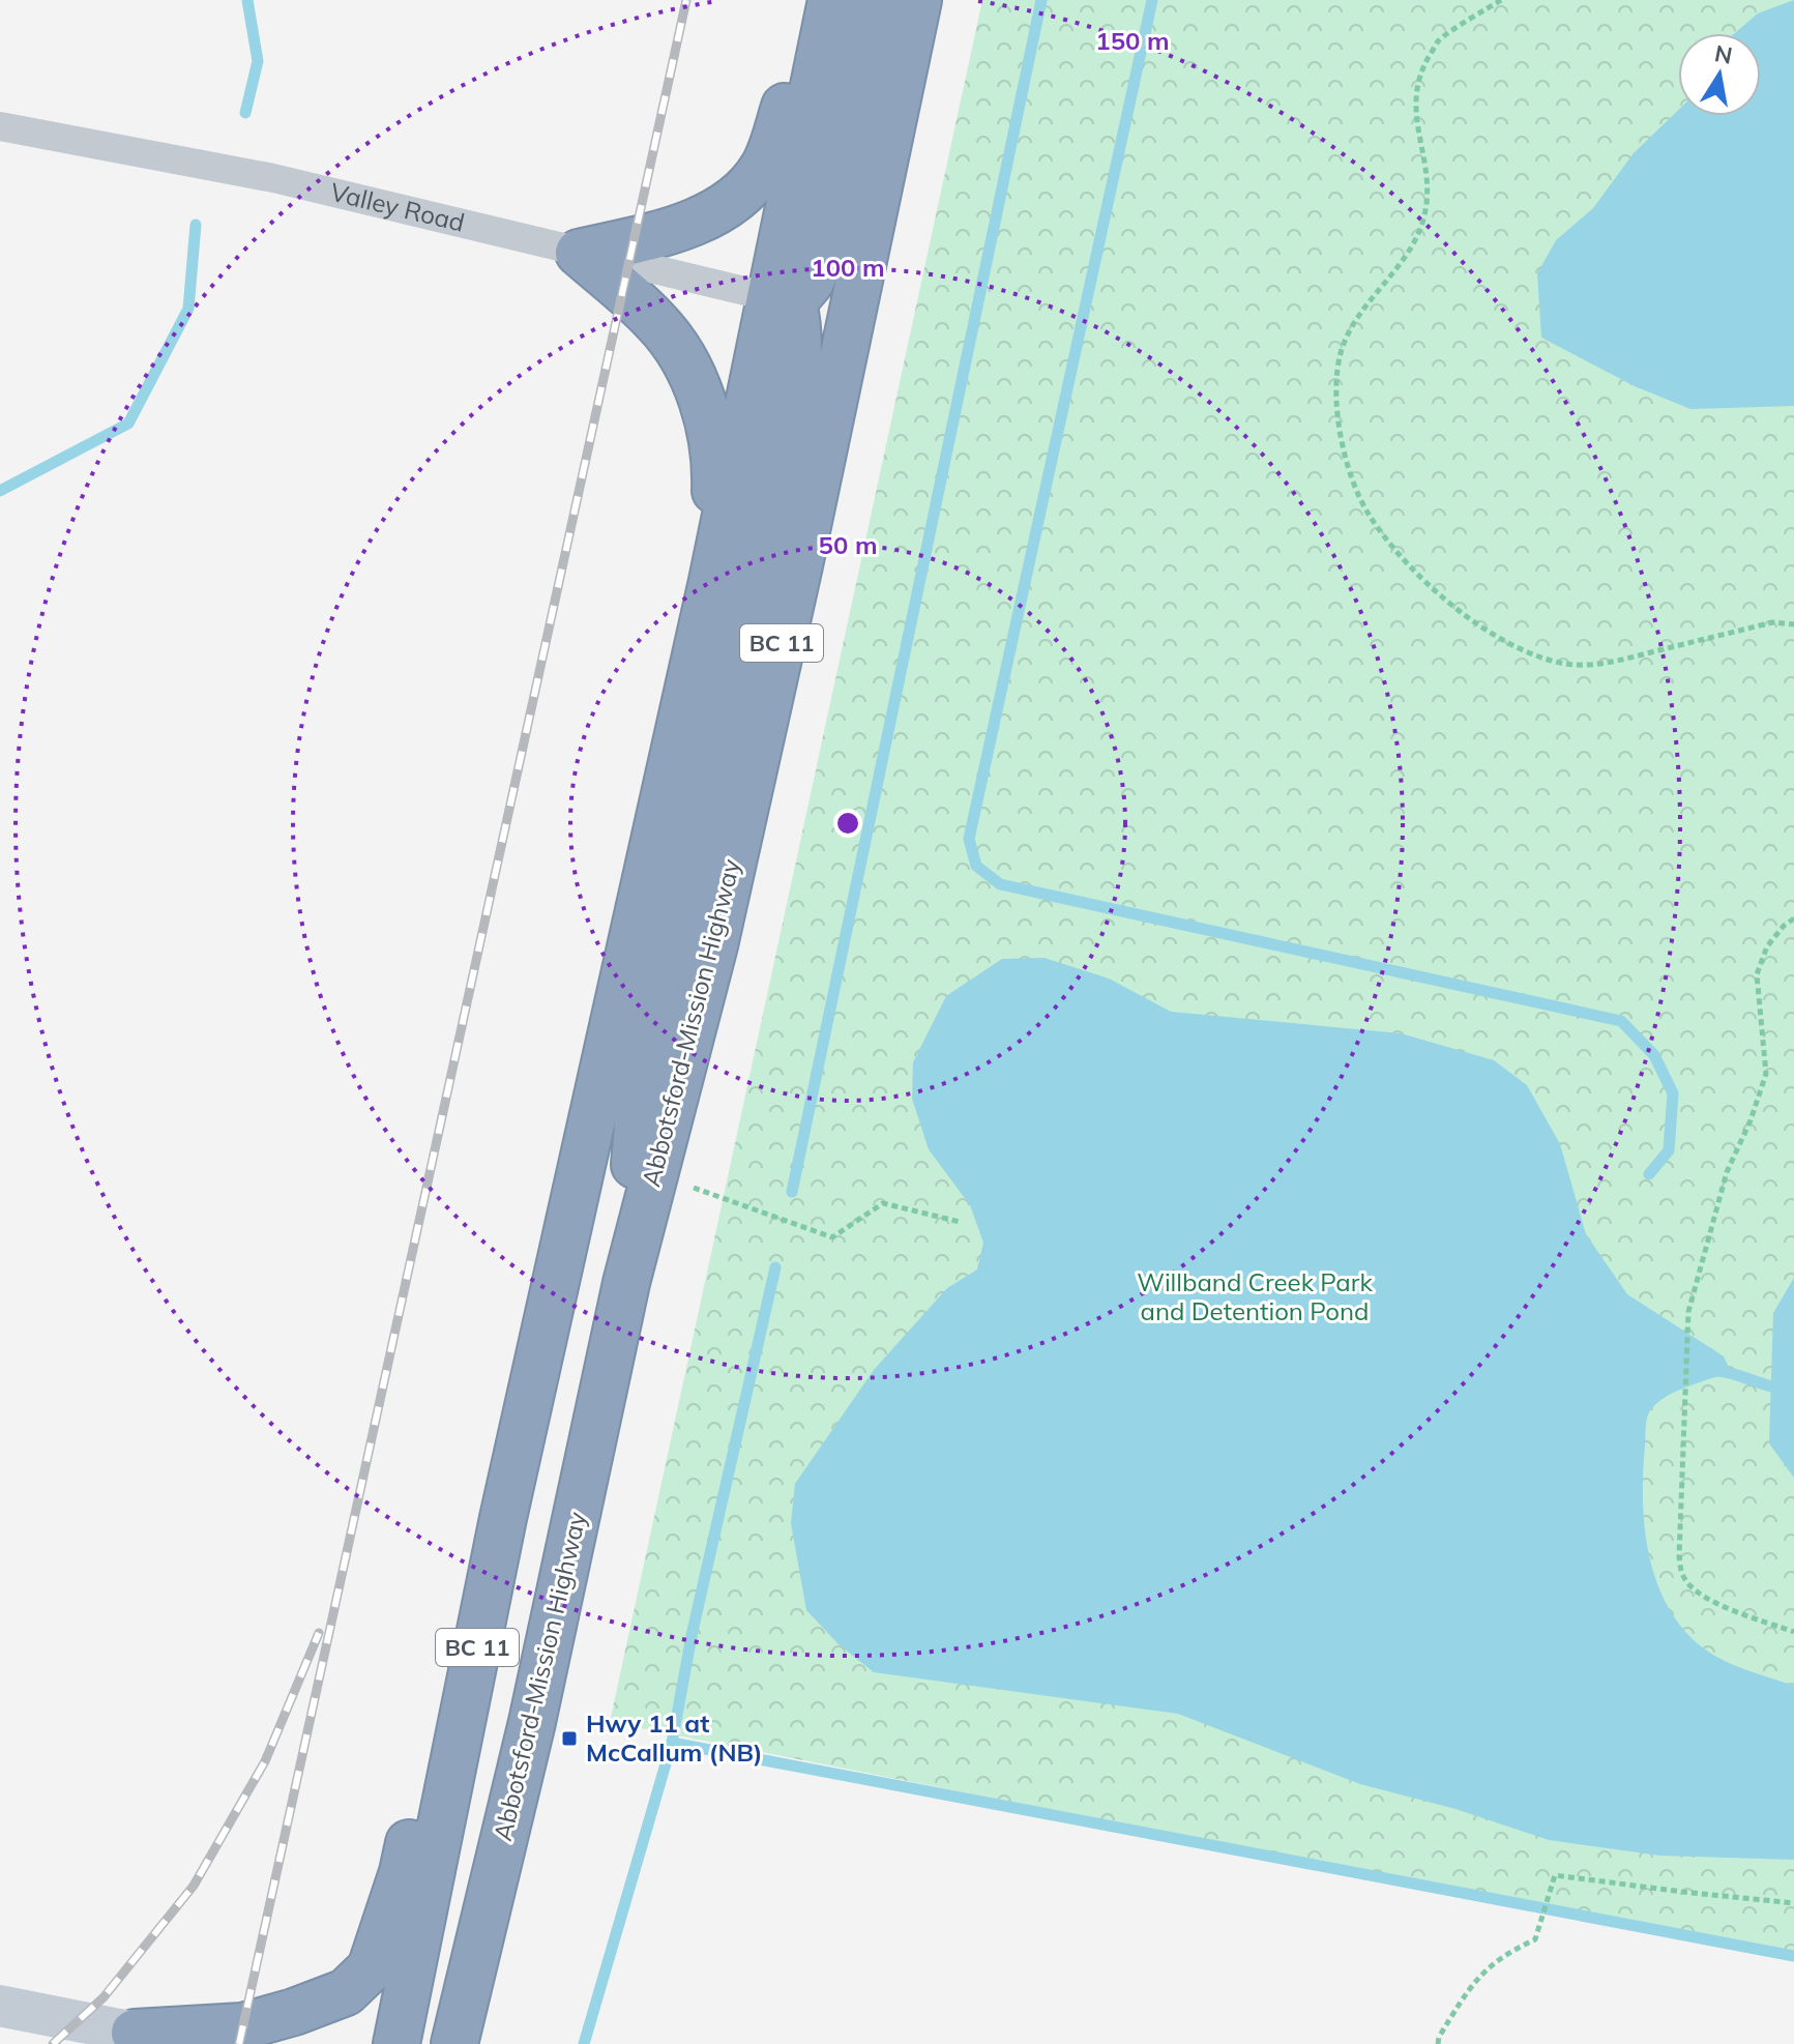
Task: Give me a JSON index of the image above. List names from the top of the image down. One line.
{"streets":{"highway":["BC 11","Abbotsford-Mission Highway"],"street":["Valley Road"]},"crossings":[["Valley Road","BC 11"]],"parks":["Willband Creek Park and Detention Pond"],"places":{"transit":["Hwy 11 at McCallum (NB)"]},"north":"top","rings":["150 m","100 m","50 m"]}
